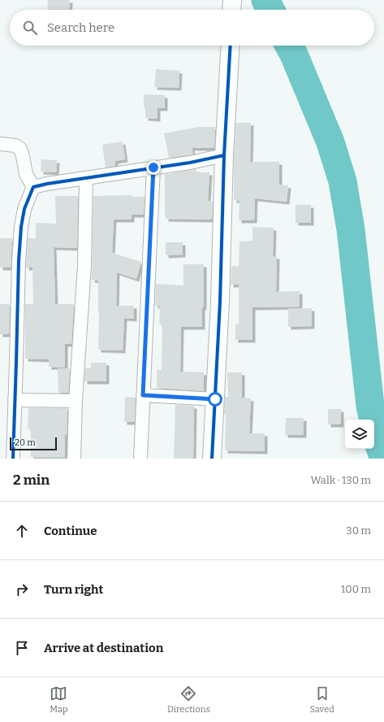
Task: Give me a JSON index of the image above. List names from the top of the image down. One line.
{"scale_bar":"20 m","page":{"search":"Search here","scale":"20 m","heading":["2 min","Walk · 130 m"],"list":[["Continue","30 m"],["Turn right","100 m"],"Arrive at destination"],"nav":["Map","Directions","Saved"]}}
